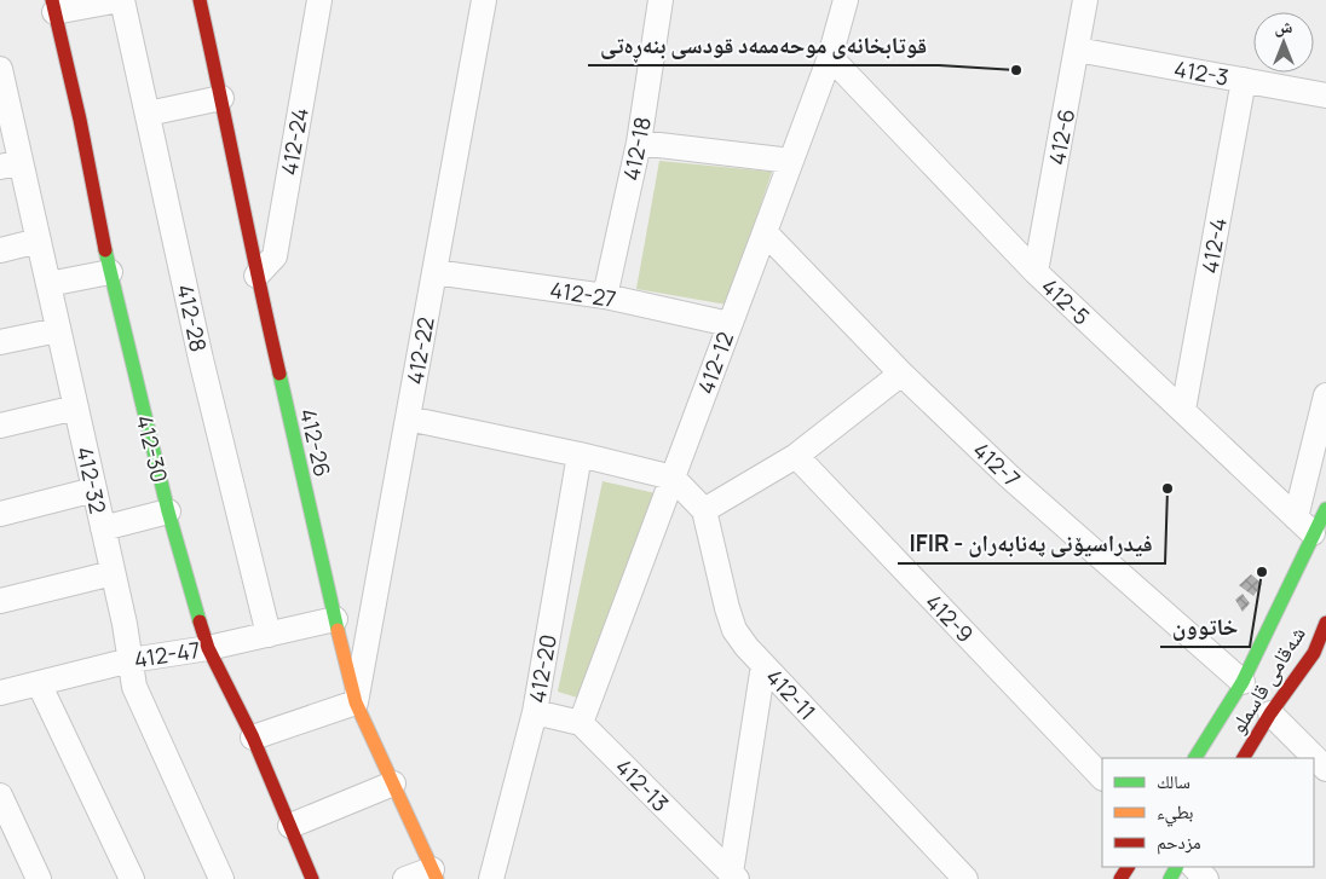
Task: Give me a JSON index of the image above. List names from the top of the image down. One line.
{"streets":{"street":["412-3","412-6","412-24","412-18","412-4","412-27","412-5","412-28","412-22","412-12","412-26","412-30","412-7","412-32","412-9","412-47","412-20","شەقامی قاسملو","412-11","412-13"]},"crossings":[["412-3","412-6"],["412-3","412-4"],["412-6","412-5"],["412-24","412-26"],["412-18","412-27"],["412-4","412-5"],["412-27","412-22"],["412-27","412-12"],["412-5","412-12"],["412-28","412-47"],["412-22","412-26"],["412-12","412-7"],["412-12","412-11"],["412-12","412-13"],["412-26","412-47"],["412-30","412-47"],["412-32","412-47"]],"places":["قوتابخانەی موحەممەد قودسی بنەڕەتی","IFIR - فیدراسیۆنی پەنابەران","خاتوون"],"legend":["سالك","بطيء","مزدحم"],"north":"top"}
